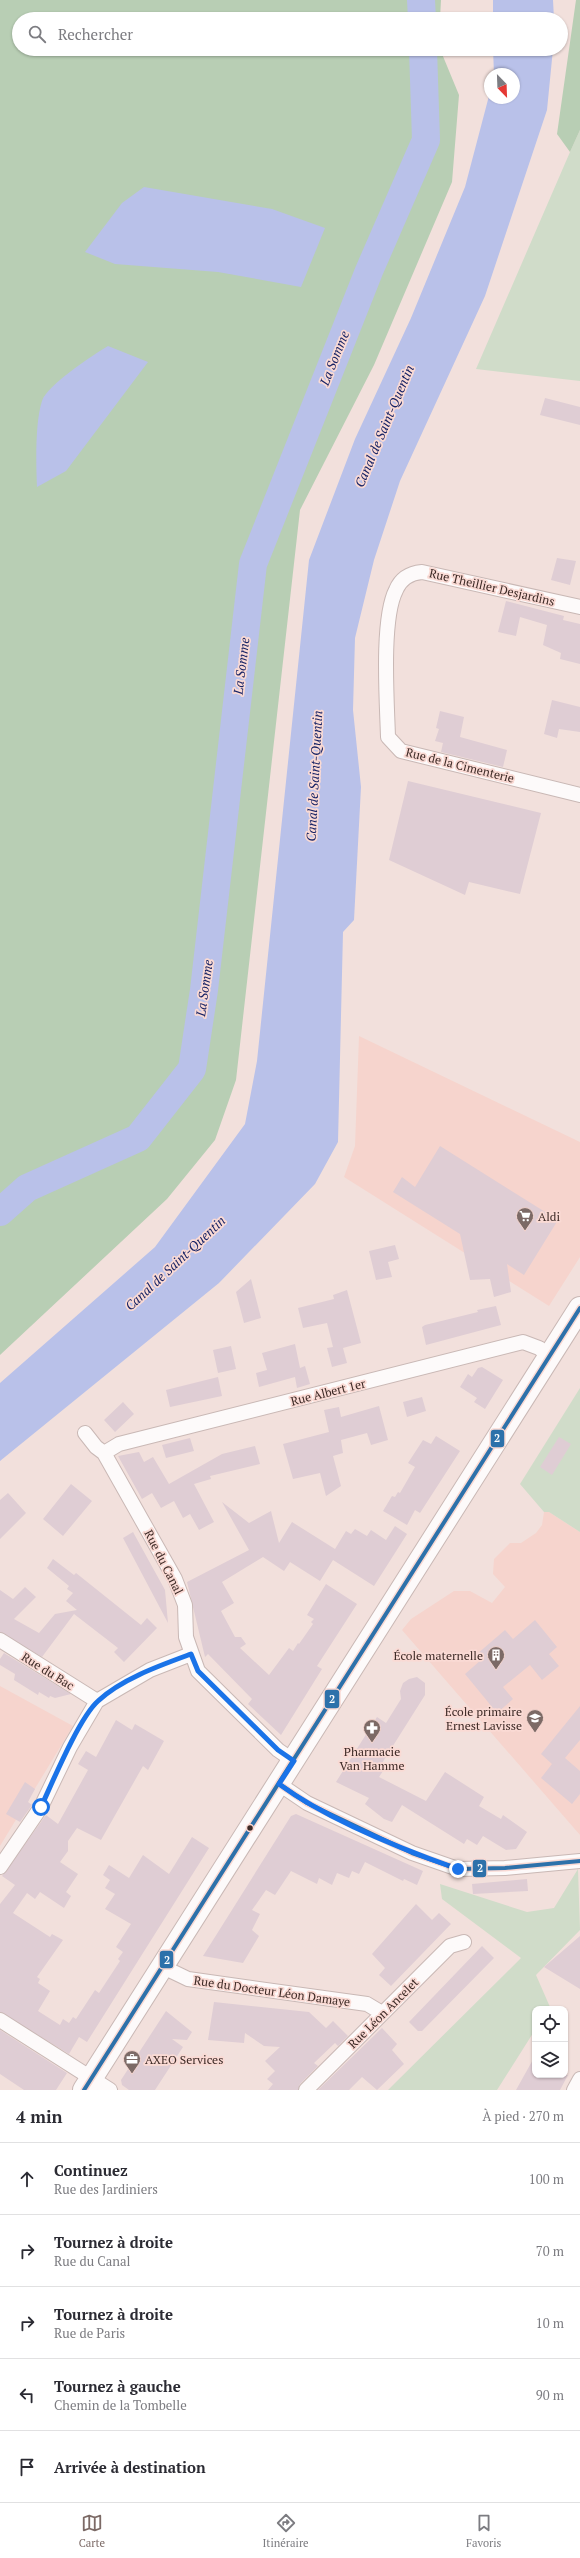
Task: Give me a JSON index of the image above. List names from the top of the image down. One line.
{"streets":{"street":["Rue Theillier Desjardins","Rue de la Cimenterie","Rue Albert 1er","Rue du Canal","Rue du Bac","Rue du Docteur Léon Damaye","Rue Léon Ancelet"]},"crossings":[["Rue Theillier Desjardins","Rue de la Cimenterie"],["Rue Albert 1er","Rue du Canal"],["Rue du Docteur Léon Damaye","Rue Léon Ancelet"]],"water":["La Somme","Canal de Saint-Quentin"],"places":{"supermarket":["Aldi"],"building":["École maternelle"],"school or university":["École primaire Ernest Lavisse"],"pharmacy":["Pharmacie Van Hamme"],"office":["AXEO Services"]},"lines":["transit line 2"],"north":"bottom right","page":{"search":"Rechercher","heading":["4 min","À pied · 270 m"],"list":[["Continuez","Rue des Jardiniers","100 m"],["Tournez à droite","Rue du Canal","70 m"],["Tournez à droite","Rue de Paris","10 m"],["Tournez à gauche","Chemin de la Tombelle","90 m"],"Arrivée à destination"],"nav":["Carte","Itinéraire","Favoris"]}}
